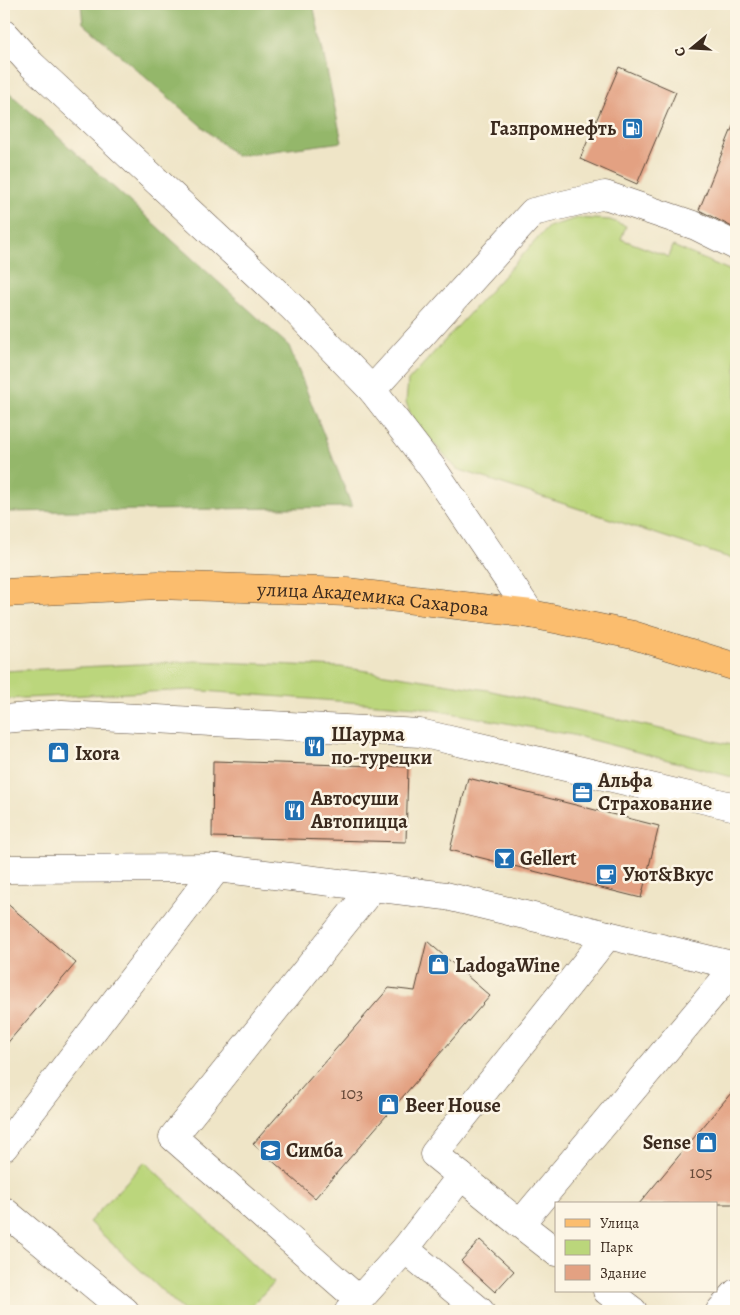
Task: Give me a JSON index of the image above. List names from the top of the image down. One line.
{"streets":{"main road":["улица Академика Сахарова"]},"places":{"fuel station":["Газпромнефть"],"restaurant":["Шаурма по-турецки","Автосуши Автопицца"],"shop":["Ixora","LadogaWine","Beer House","Sense"],"office":["Альфа Страхование"],"bar":["Gellert"],"cafe":["Уют&Вкус"],"school or university":["Симба"]},"house_numbers":["103","105"],"legend":["Улица","Парк","Здание"],"north":"left"}
